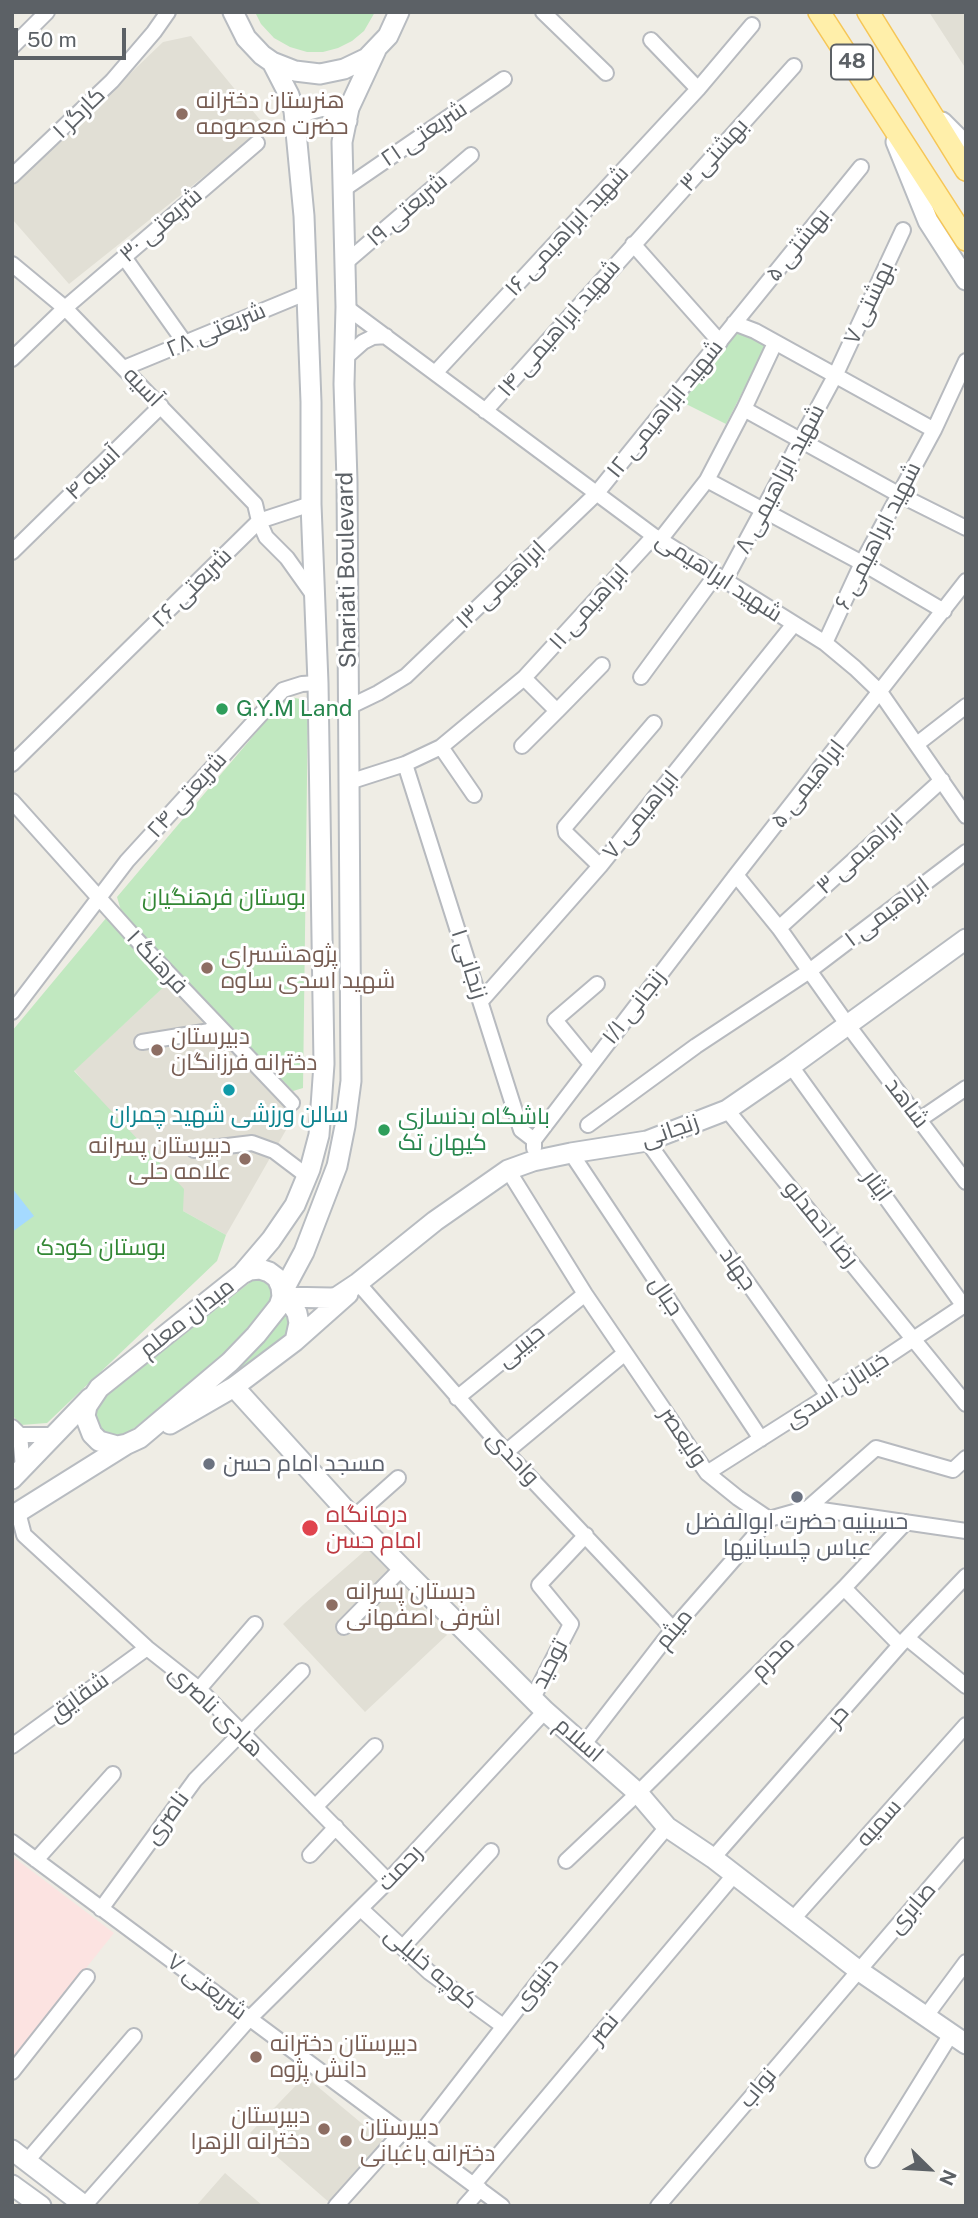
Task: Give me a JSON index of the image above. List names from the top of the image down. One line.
{"streets":{"main road":["48","Shariati Boulevard","زنجانی","میدان معلم","اسلام"],"street":["کارگر ۱","شریعتی ۲۱","بهشتی ۳","شریعتی ۱۹","شریعتی ۳۰","شهید ابراهیمی ۱۶","بهشتی ۵","بهشتی ۷","شهید ابراهیمی ۱۴","شریعتی ۲۸","آسیه","شهید ابراهیمی ۱۲","آسیه ۴","شهید ابراهیمی ۸","شهید ابراهیمی ۶","شهید ابراهیمی","ابراهیمی ۱۳","شریعتی ۲۶","ابراهیمی ۱۱","ابراهیمی ۵","شریعتی ۲۴","ابراهیمی ۷","ابراهیمی ۳","ابراهیمی ۱","فرهنگ ۱","زنجانی ۱","زنجانی ۱/۱","شاهد","ایثار","رضا احمدلو","جهاد","جبال","حبیبی","خیابان اسدی","ولیعصر","واحدی","میثم","محرم","توحید","شقایق","هادی ناصری","حر","ناصری","سمیه","رحمت","صابری","کوچه خلیلی","دنیوی","شریعتی ۷","نصر","نواب"]},"crossings":[["شریعتی ۲۱","Shariati Boulevard"],["بهشتی ۳","شهید ابراهیمی ۱۴"],["شریعتی ۱۹","Shariati Boulevard"],["شریعتی ۳۰","آسیه"],["شهید ابراهیمی ۱۶","شهید ابراهیمی"],["بهشتی ۵","شهید ابراهیمی ۱۲"],["بهشتی ۷","شهید ابراهیمی ۸"],["شهید ابراهیمی ۱۴","شهید ابراهیمی"],["شریعتی ۲۸","آسیه"],["شریعتی ۲۸","Shariati Boulevard"],["آسیه","آسیه ۴"],["آسیه","شریعتی ۲۶"],["شهید ابراهیمی ۱۲","شهید ابراهیمی"],["شهید ابراهیمی ۱۲","ابراهیمی ۱۳"],["شهید ابراهیمی ۸","شهید ابراهیمی"],["شهید ابراهیمی ۶","شهید ابراهیمی"],["Shariati Boulevard","شهید ابراهیمی"],["Shariati Boulevard","ابراهیمی ۱۳"],["Shariati Boulevard","شریعتی ۲۶"],["Shariati Boulevard","ابراهیمی ۱۱"],["Shariati Boulevard","شریعتی ۲۴"],["Shariati Boulevard","میدان معلم"],["شهید ابراهیمی","ابراهیمی ۱۳"],["شهید ابراهیمی","ابراهیمی ۱۱"],["شهید ابراهیمی","ابراهیمی ۵"],["شهید ابراهیمی","ابراهیمی ۷"],["شهید ابراهیمی","ابراهیمی ۳"],["ابراهیمی ۱۱","زنجانی ۱"],["ابراهیمی ۵","زنجانی ۱/۱"],["ابراهیمی ۵","شاهد"],["شریعتی ۲۴","فرهنگ ۱"],["ابراهیمی ۷","زنجانی ۱"],["ابراهیمی ۳","شاهد"],["ابراهیمی ۱","شاهد"],["زنجانی ۱","زنجانی ۱/۱"],["زنجانی ۱/۱","شاهد"],["شاهد","زنجانی"],["زنجانی","ایثار"],["زنجانی","رضا احمدلو"],["زنجانی","جهاد"],["زنجانی","جبال"],["زنجانی","ولیعصر"],["زنجانی","واحدی"],["ایثار","خیابان اسدی"],["رضا احمدلو","خیابان اسدی"],["جهاد","خیابان اسدی"],["جبال","خیابان اسدی"],["حبیبی","ولیعصر"],["حبیبی","واحدی"],["خیابان اسدی","ولیعصر"],["ولیعصر","میثم"],["واحدی","میثم"],["واحدی","توحید"],["میثم","اسلام"],["محرم","اسلام"],["توحید","اسلام"],["توحید","رحمت"],["شقایق","هادی ناصری"],["هادی ناصری","ناصری"],["هادی ناصری","رحمت"],["حر","اسلام"],["اسلام","سمیه"],["اسلام","رحمت"],["اسلام","صابری"],["اسلام","دنیوی"],["اسلام","نصر"],["اسلام","نواب"],["ناصری","شریعتی ۷"],["رحمت","کوچه خلیلی"],["رحمت","شریعتی ۷"],["صابری","نواب"],["کوچه خلیلی","دنیوی"],["دنیوی","شریعتی ۷"],["شریعتی ۷","نصر"]],"parks":["بوستان فرهنگیان","بوستان کودک"],"places":["هنرستان دخترانه حضرت معصومه","G.Y.M Land","پژوهشسرای شهید اسدی ساوه","دبیرستان دخترانه فرزانگان","سالن ورزشی شهید چمران","باشگاه بدنسازی کیهان تک","دبیرستان پسرانه علامه حلی","مسجد امام حسن","حسینیه حضرت ابوالفضل عباس چلسبانیها","درمانگاه امام حسن","دبستان پسرانه اشرفی اصفهانی","دبیرستان دخترانه دانش پژوه","دبیرستان دخترانه الزهرا","دبیرستان دخترانه باغبانی"],"scale_bar":"50 m","north":"bottom right"}
